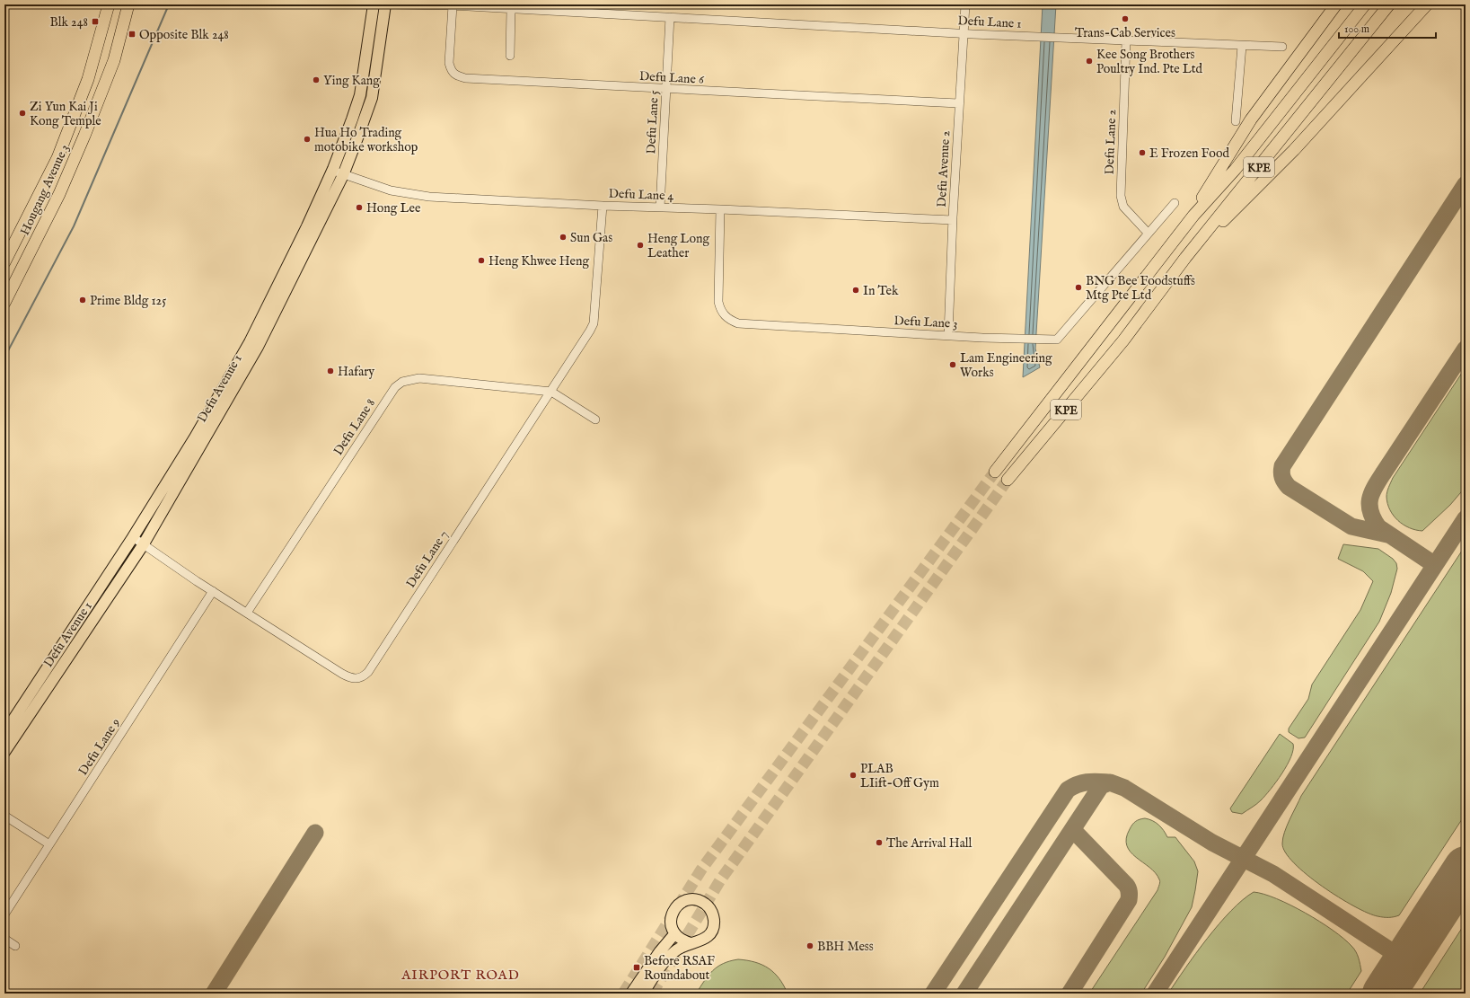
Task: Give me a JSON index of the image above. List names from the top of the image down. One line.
{"streets":{"highway":["KPE","Hougang Avenue 3"],"main road":["Defu Avenue 1"],"street":["Defu Lane 1","Defu Lane 6","Defu Lane 5","Defu Lane 2","Defu Avenue 2","Defu Lane 4","Defu Lane 3","Defu Lane 8","Defu Lane 7","Defu Lane 9"]},"crossings":[["Defu Lane 1","Defu Lane 6"],["Defu Lane 1","Defu Lane 5"],["Defu Lane 1","Defu Lane 2"],["Defu Lane 1","Defu Avenue 2"],["Defu Lane 6","Defu Lane 5"],["Defu Lane 6","Defu Avenue 2"],["Defu Lane 5","Defu Lane 4"],["Defu Lane 2","Defu Lane 3"],["Defu Avenue 2","Defu Lane 4"],["Defu Avenue 2","Defu Lane 3"],["Defu Lane 4","Defu Lane 3"],["Defu Lane 4","Defu Avenue 1"],["Defu Lane 4","Defu Lane 7"],["Defu Avenue 1","Defu Lane 7"],["Defu Lane 8","Defu Lane 7"],["Defu Lane 7","Defu Lane 9"]],"districts":["AIRPORT ROAD"],"places":{"other":["Trans-Cab Services","Kee Song Brothers Poultry Ind. Pte Ltd","Ying Kang","Zi Yun Kai Ji Kong Temple","Hua Ho Trading motobike workshop","E Frozen Food","Hong Lee","Sun Gas","Heng Long Leather","Heng Khwee Heng","BNG Bee Foodstuffs Mtg Pte Ltd","In Tek","Prime Bldg 125","Lam Engineering Works","Hafary","PLAB LIift-Off Gym","The Arrival Hall","BBH Mess"],"transit":["Blk 248","Opposite Blk 248","Before RSAF Roundabout"]},"scale_bar":"100 m"}
